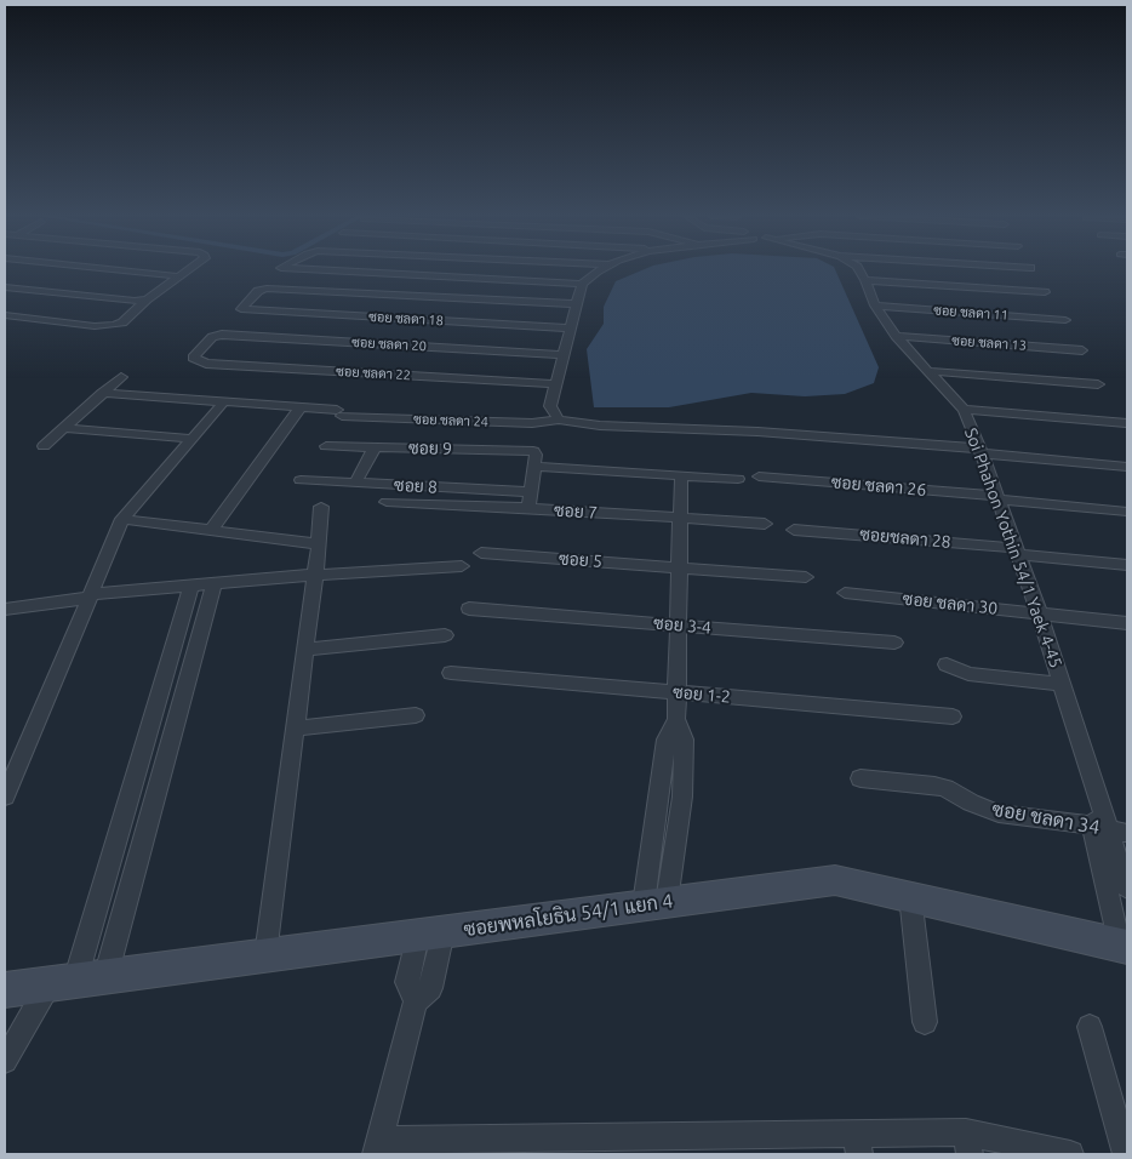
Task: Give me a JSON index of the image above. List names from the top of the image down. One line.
{"streets":{"street":["ซอย ชลดา 11","ซอย ชลดา 18","ซอย ชลดา 13","ซอย ชลดา 20","ซอย ชลดา 22","ซอย ชลดา 24","ซอย 9","ซอย 8","ซอย ชลดา 26","ซอย 7","ซอยชลดา 28","Soi Phahon Yothin 54/1 Yaek 4-45","ซอย 5","ซอย ชลดา 30","ซอย 3-4","ซอย 1-2","ซอย ชลดา 34","ซอยพหลโยธิน 54/1 แยก 4"]},"crossings":[["ซอย ชลดา 11","Soi Phahon Yothin 54/1 Yaek 4-45"],["ซอย ชลดา 13","Soi Phahon Yothin 54/1 Yaek 4-45"],["ซอย ชลดา 20","ซอย ชลดา 22"],["ซอย ชลดา 24","Soi Phahon Yothin 54/1 Yaek 4-45"],["ซอย ชลดา 26","Soi Phahon Yothin 54/1 Yaek 4-45"],["ซอยชลดา 28","Soi Phahon Yothin 54/1 Yaek 4-45"],["Soi Phahon Yothin 54/1 Yaek 4-45","ซอย ชลดา 30"],["Soi Phahon Yothin 54/1 Yaek 4-45","ซอย ชลดา 34"],["Soi Phahon Yothin 54/1 Yaek 4-45","ซอยพหลโยธิน 54/1 แยก 4"]]}
